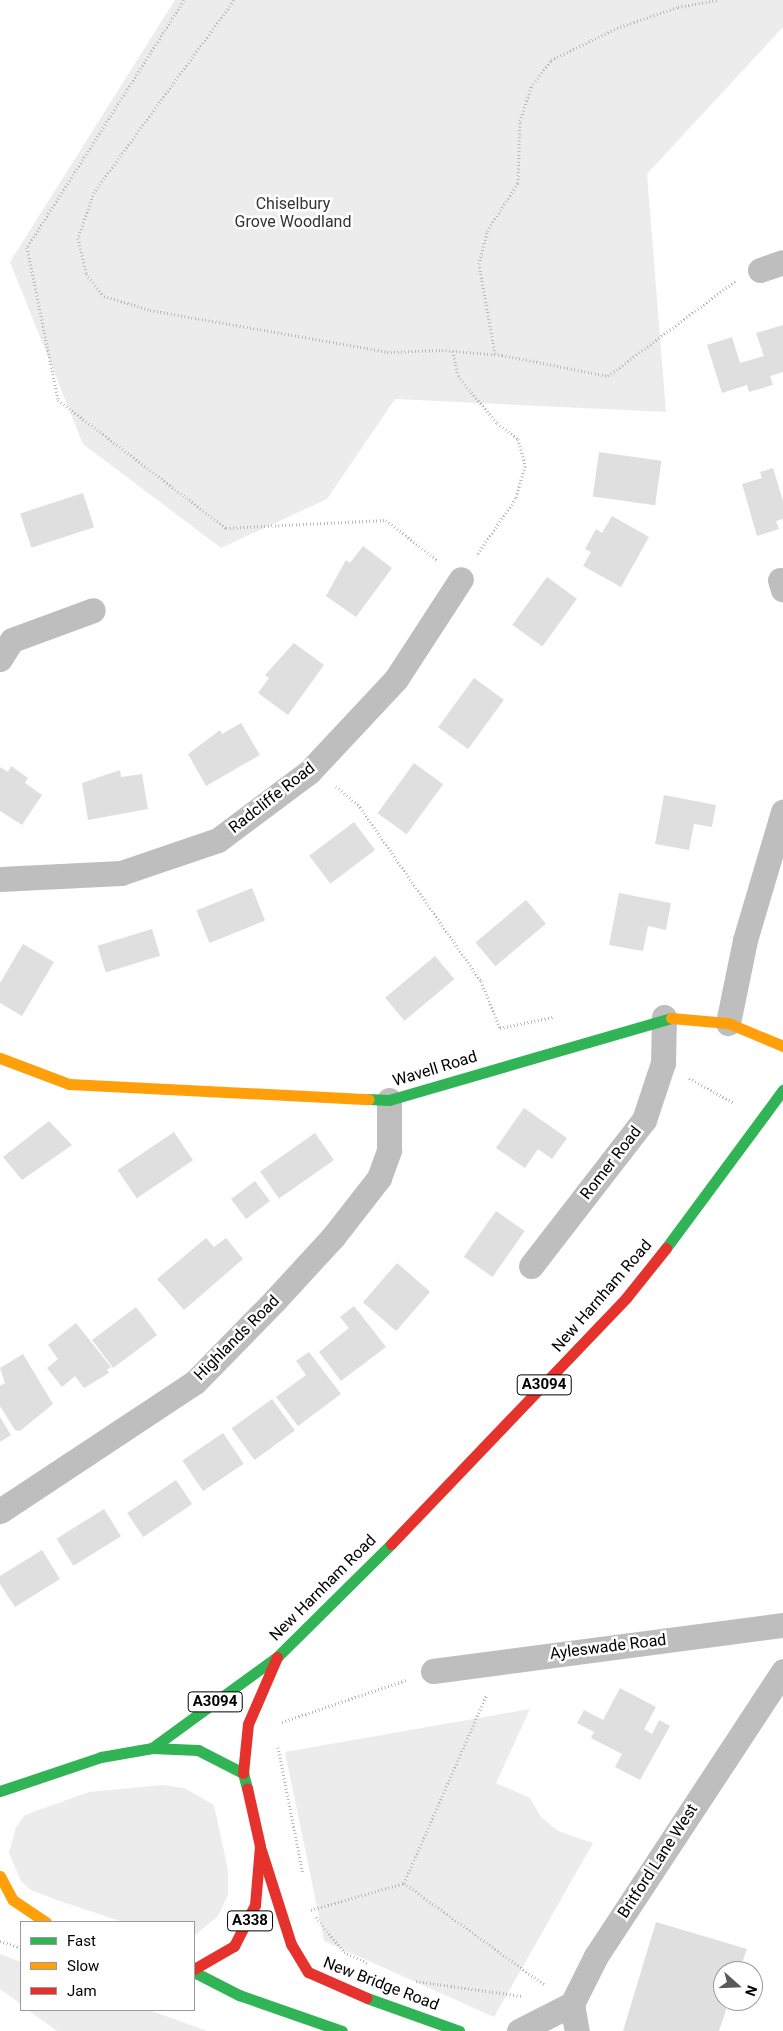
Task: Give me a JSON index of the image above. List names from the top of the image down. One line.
{"streets":{"main road":["Wavell Road","New Harnham Road","A3094","A338","New Bridge Road"],"street":["Radcliffe Road","Romer Road","Highlands Road","Ayleswade Road","Britford Lane West"]},"crossings":[["Wavell Road","Romer Road"],["Wavell Road","Highlands Road"],["New Harnham Road","A3094"],["A3094","A338"],["A338","New Bridge Road"]],"parks":["Chiselbury Grove Woodland"],"legend":["Fast","Slow","Jam"],"north":"right"}
